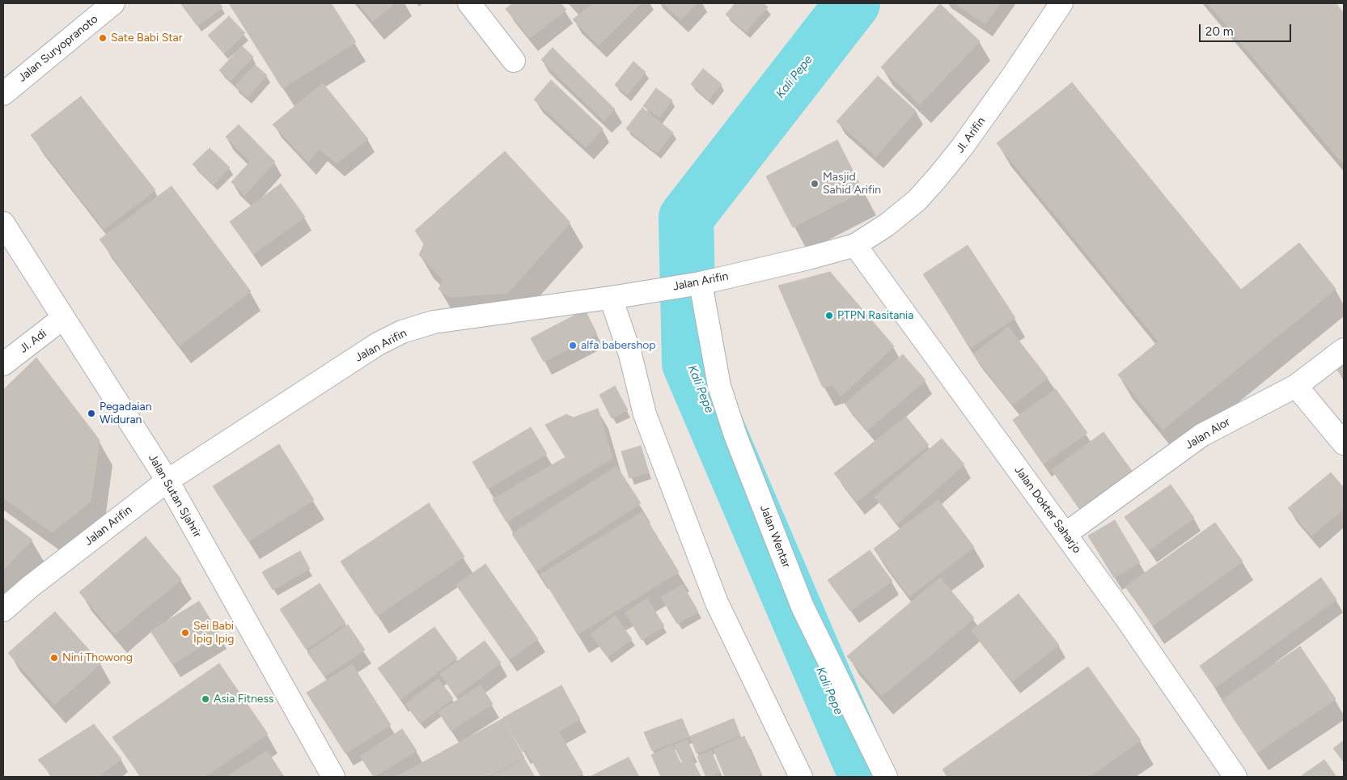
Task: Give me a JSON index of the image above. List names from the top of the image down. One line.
{"streets":{"main road":["Jalan Suryopranoto","Jl. Arifin","Jalan Arifin","Jl. Adi","Jalan Alor","Jalan Sutan Sjahrir","Jalan Dokter Saharjo","Jalan Wentar"]},"crossings":[["Jl. Arifin","Jalan Arifin"],["Jl. Arifin","Jalan Dokter Saharjo"],["Jalan Arifin","Jalan Sutan Sjahrir"],["Jalan Arifin","Jalan Dokter Saharjo"],["Jalan Arifin","Jalan Wentar"],["Jl. Adi","Jalan Sutan Sjahrir"],["Jalan Alor","Jalan Dokter Saharjo"]],"water":["Kali Pepe"],"places":["Sate Babi Star","Masjid Sahid Arifin","PTPN Rasitania","alfa babershop","Pegadaian Widuran","Sei Babi Ipig Ipig","Nini Thowong","Asia Fitness"],"scale_bar":"20 m"}
